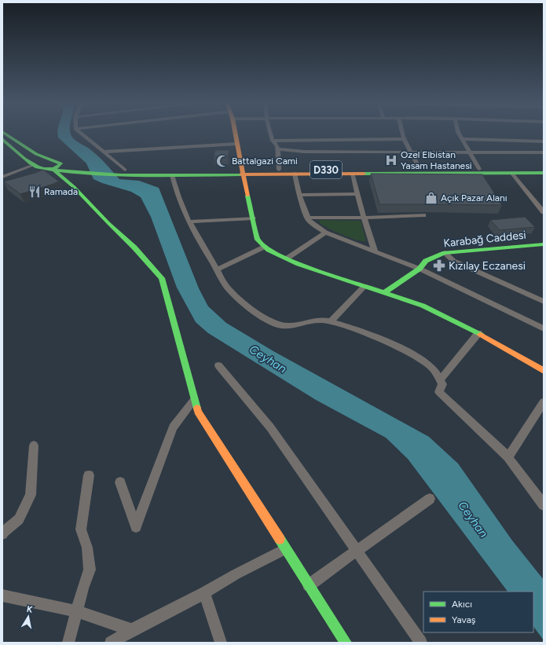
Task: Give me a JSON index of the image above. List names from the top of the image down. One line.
{"streets":{"main road":["D330","Karabağ Caddesi"]},"water":["Ceyhan"],"places":{"hospital":["Ozel Elbistan Yasam Hastanesi"],"mosque":["Battalgazi Cami"],"restaurant":["Ramada"],"shop":["Açık Pazar Alanı"],"pharmacy":["Kızılay Eczanesi"]},"legend":["Akıcı","Yavaş"],"north":"top"}
